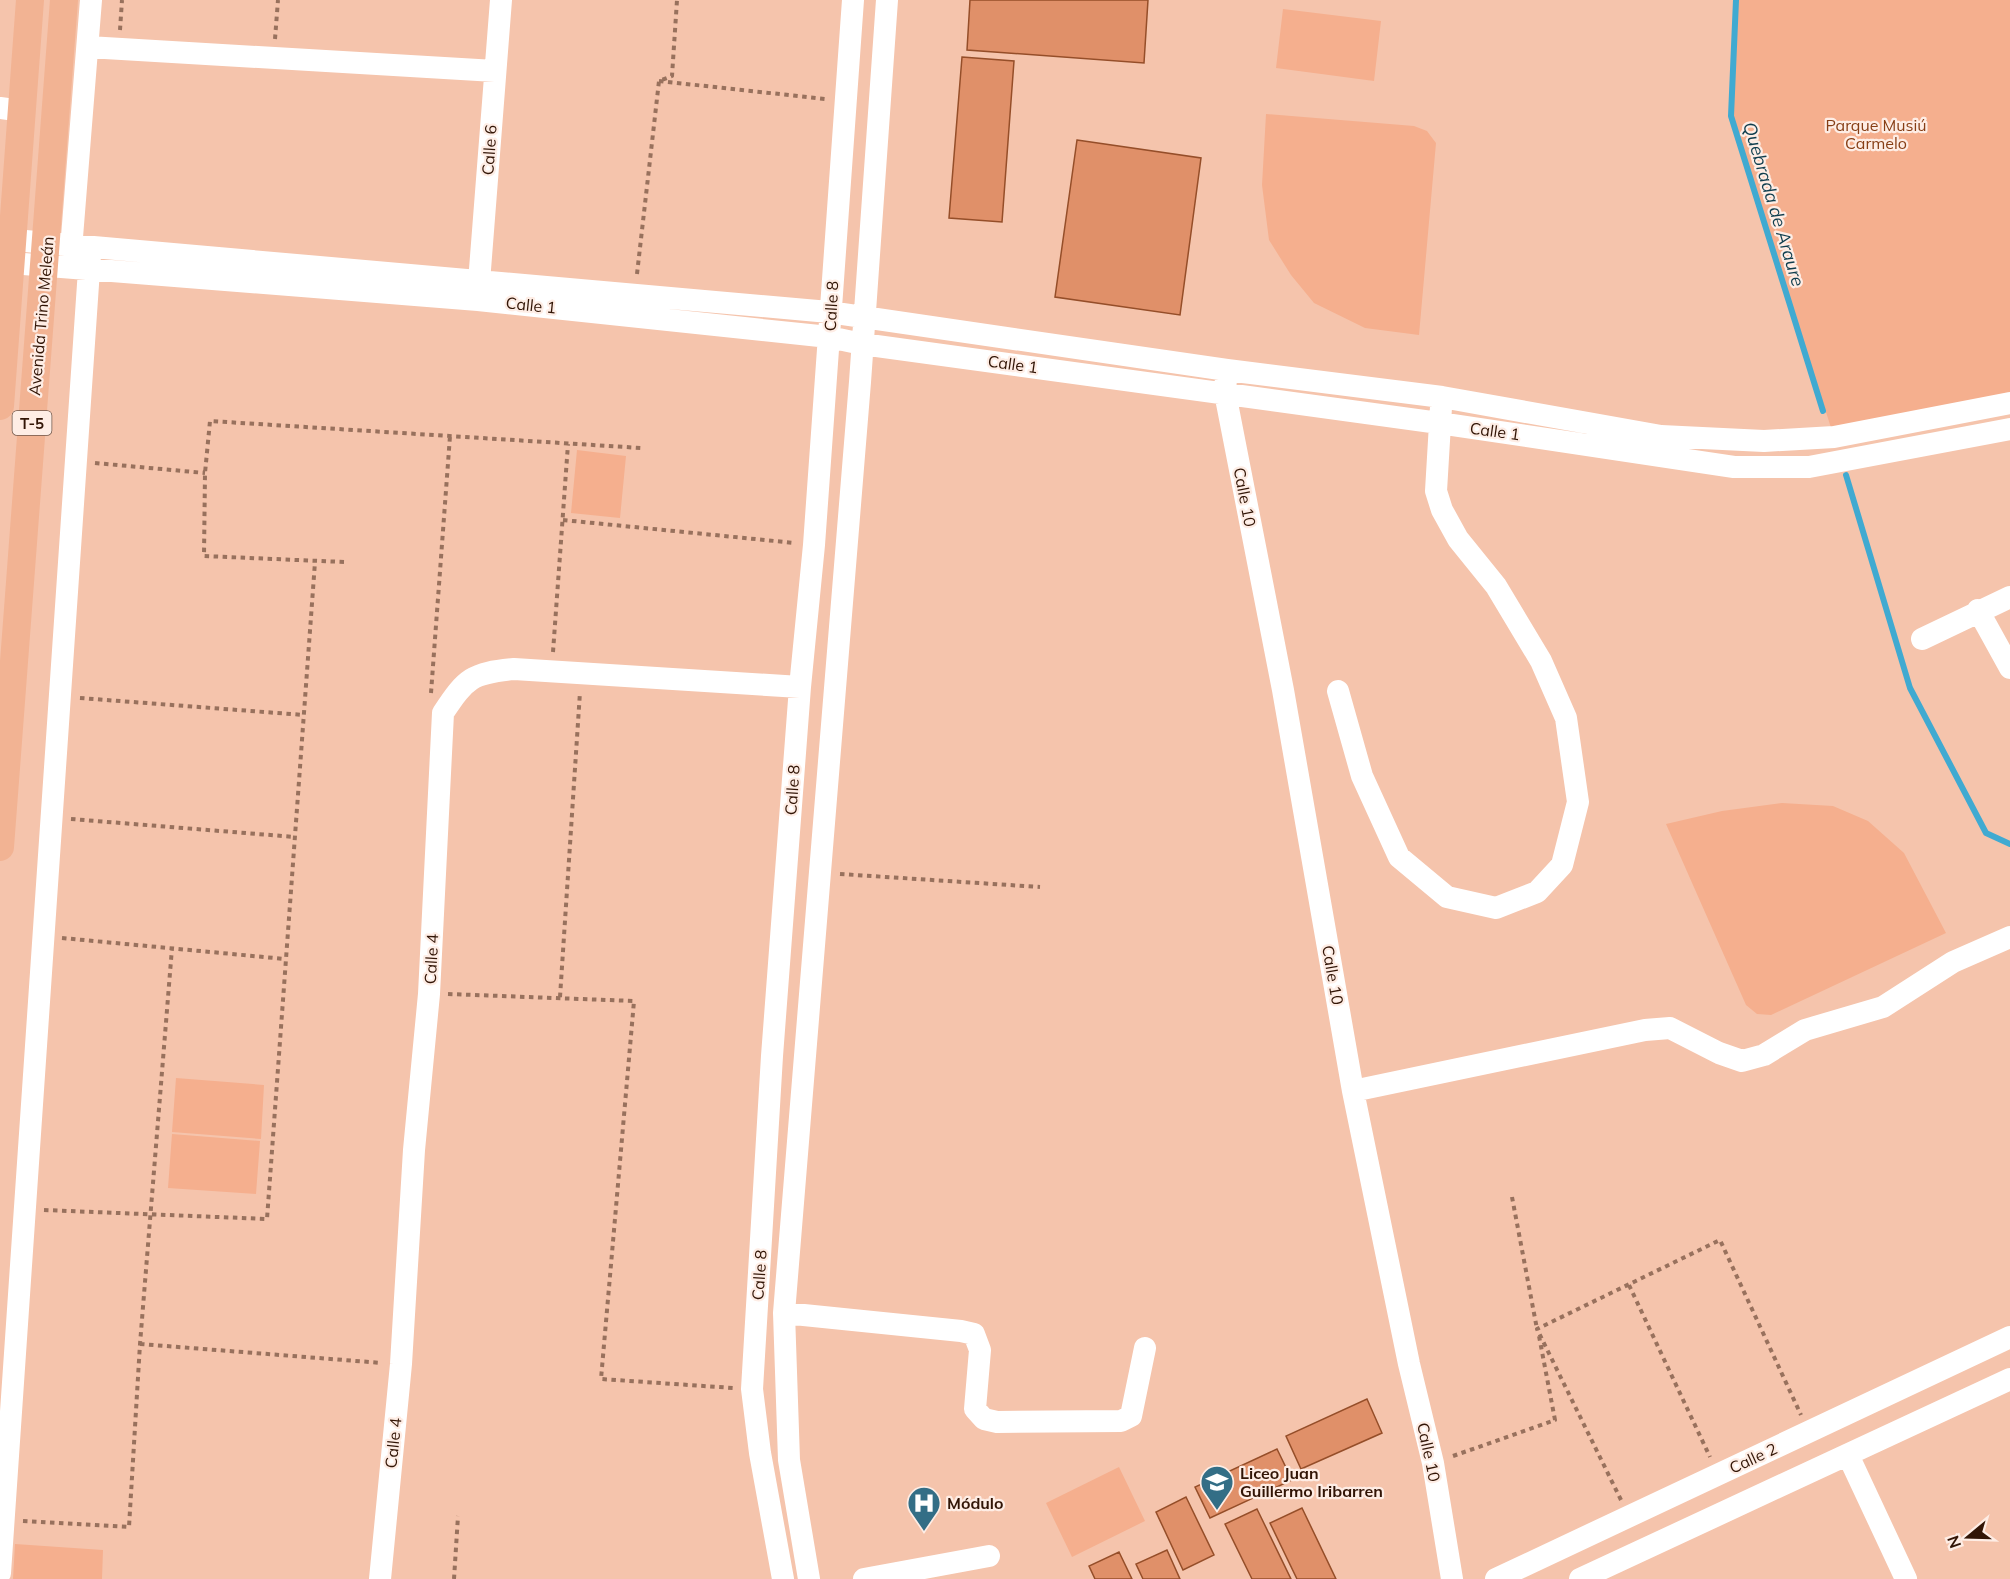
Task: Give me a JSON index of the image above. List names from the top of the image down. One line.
{"streets":{"main road":["Avenida Trino Meleán","T-5"],"street":["Calle 6","Calle 1","Calle 8","Calle 10","Calle 4","Calle 2"]},"crossings":[["Calle 6","Calle 1"],["Calle 1","Calle 8"],["Calle 1","Avenida Trino Meleán"],["Calle 1","Calle 10"],["Calle 8","Calle 4"]],"water":["Quebrada de Araure"],"parks":["Parque Musiú Carmelo"],"places":{"school or university":["Liceo Juan Guillermo Iribarren"],"hospital":["Módulo"]},"north":"left"}
